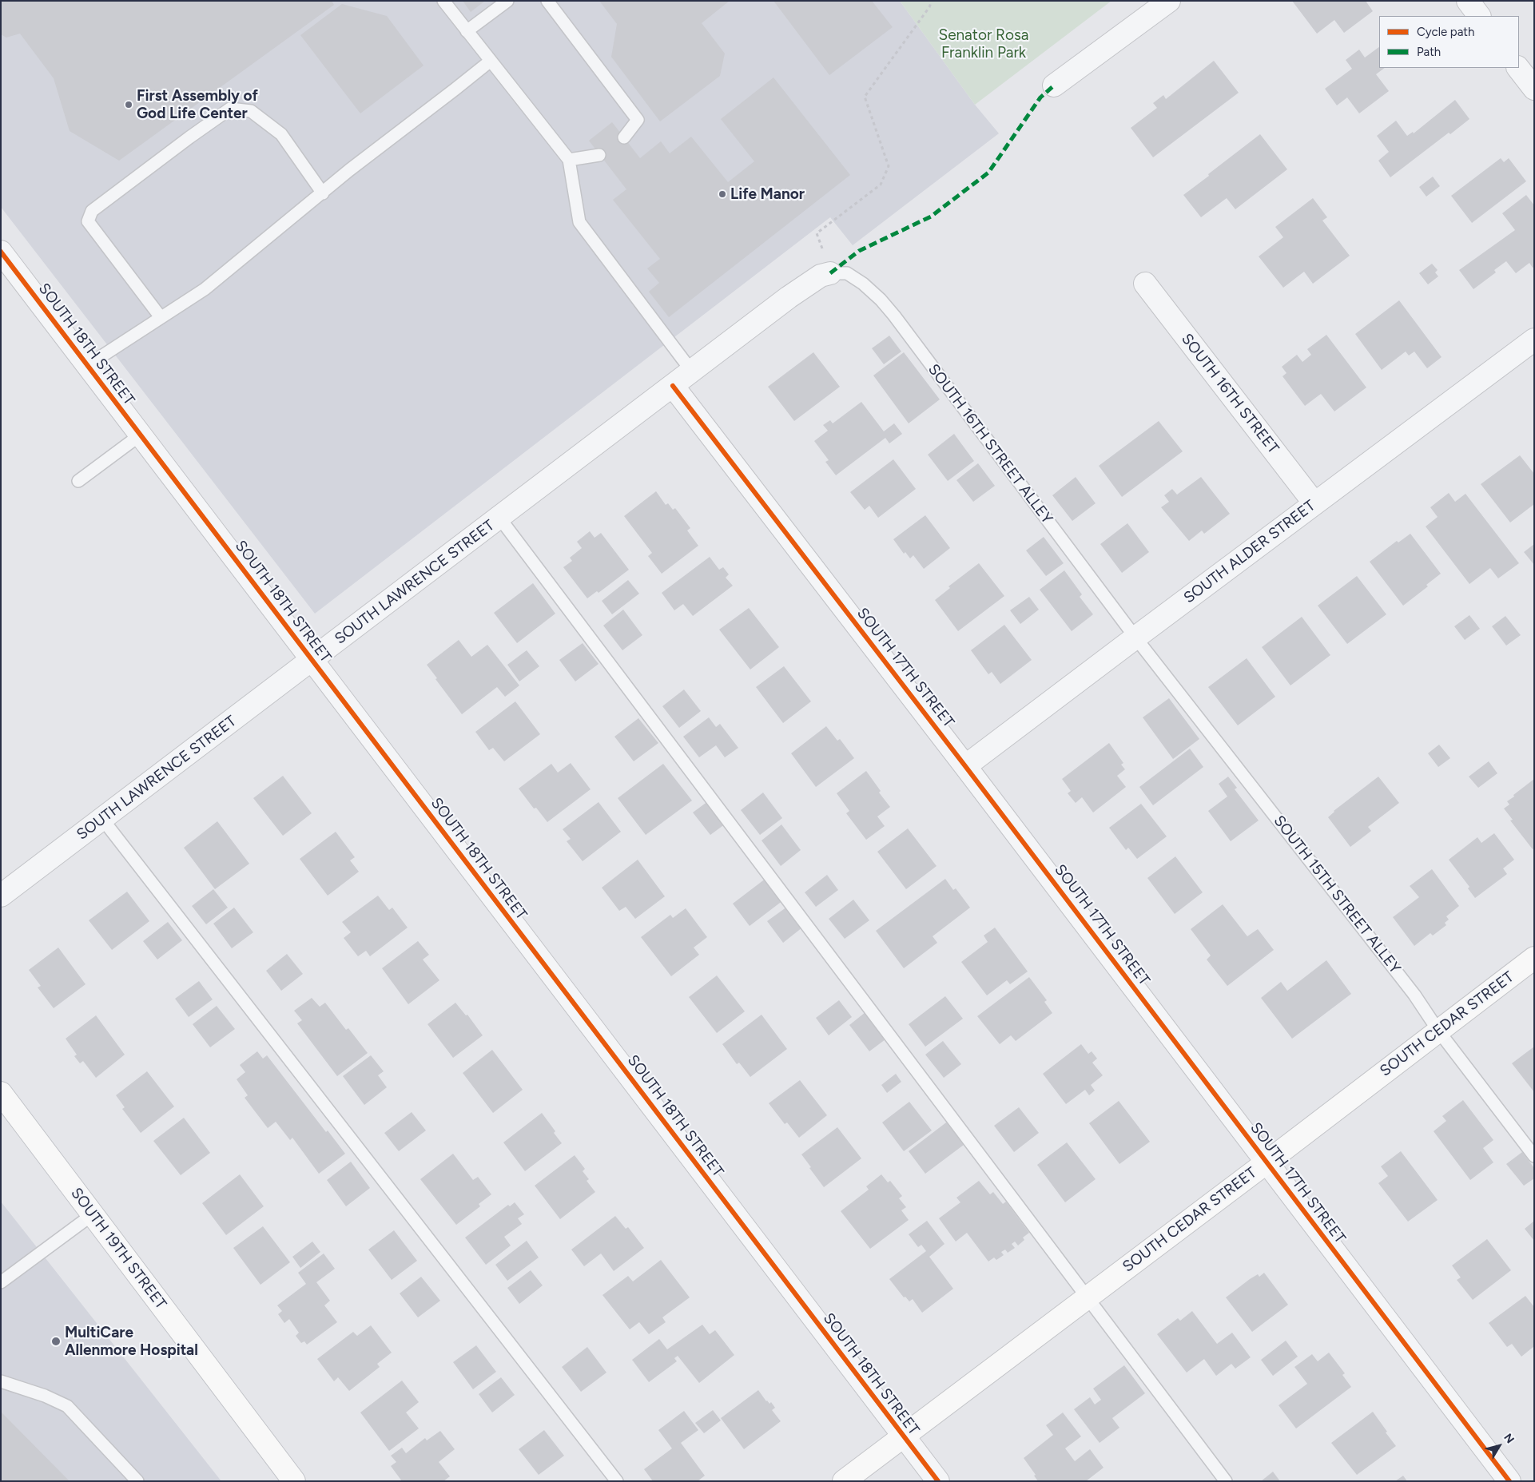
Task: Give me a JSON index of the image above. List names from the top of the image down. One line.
{"streets":{"main road":["SOUTH CEDAR STREET","SOUTH 19TH STREET"],"street":["SOUTH 18TH STREET","SOUTH 16TH STREET","SOUTH ALDER STREET","SOUTH LAWRENCE STREET","SOUTH 17TH STREET"],"lane":["SOUTH 16TH STREET ALLEY","SOUTH 15TH STREET ALLEY"]},"crossings":[["SOUTH 18TH STREET","SOUTH LAWRENCE STREET"],["SOUTH 18TH STREET","SOUTH CEDAR STREET"],["SOUTH 16TH STREET","SOUTH ALDER STREET"],["SOUTH 16TH STREET ALLEY","SOUTH ALDER STREET"],["SOUTH 16TH STREET ALLEY","SOUTH LAWRENCE STREET"],["SOUTH 16TH STREET ALLEY","SOUTH 15TH STREET ALLEY"],["SOUTH ALDER STREET","SOUTH 17TH STREET"],["SOUTH ALDER STREET","SOUTH 15TH STREET ALLEY"],["SOUTH LAWRENCE STREET","SOUTH 17TH STREET"],["SOUTH 17TH STREET","SOUTH CEDAR STREET"],["SOUTH 15TH STREET ALLEY","SOUTH CEDAR STREET"]],"parks":["Senator Rosa Franklin Park"],"places":["First Assembly of God Life Center","Life Manor","MultiCare Allenmore Hospital"],"legend":["Cycle path","Path"],"north":"top right"}
